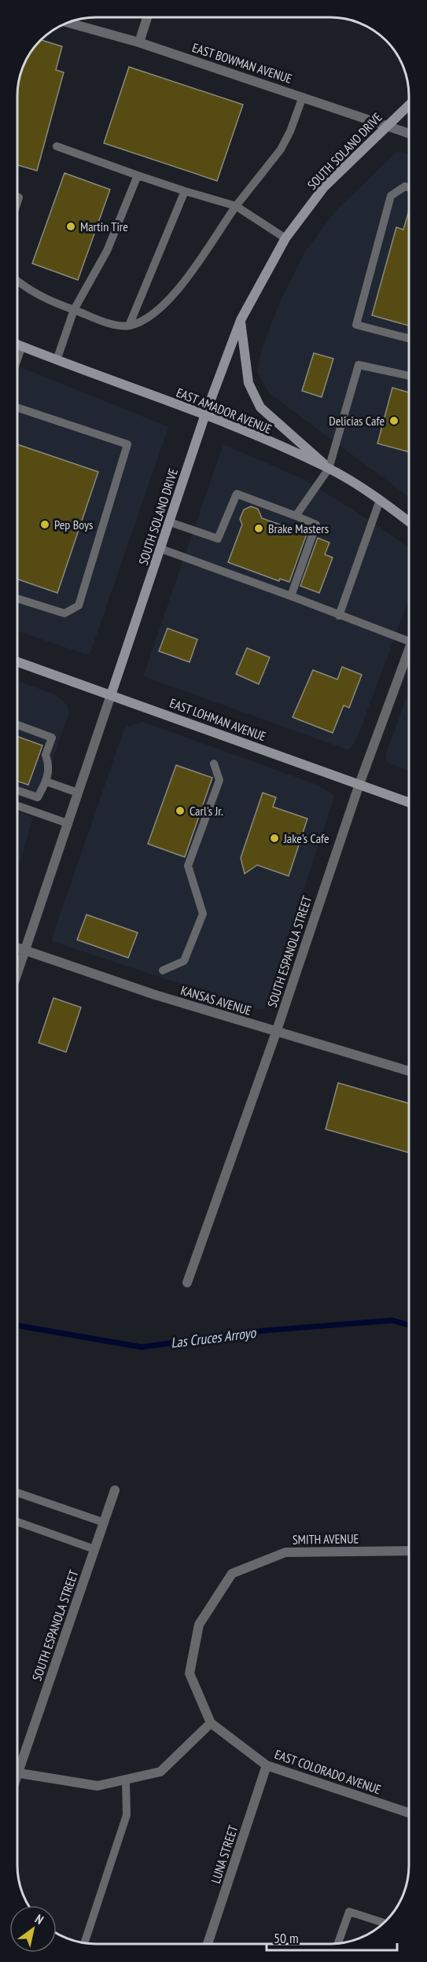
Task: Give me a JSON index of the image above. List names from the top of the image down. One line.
{"streets":{"main road":["SOUTH SOLANO DRIVE","EAST AMADOR AVENUE","EAST LOHMAN AVENUE"],"street":["EAST BOWMAN AVENUE","SOUTH ESPANOLA STREET","KANSAS AVENUE","SMITH AVENUE","EAST COLORADO AVENUE","LUNA STREET"]},"crossings":[["EAST BOWMAN AVENUE","SOUTH SOLANO DRIVE"],["SOUTH SOLANO DRIVE","EAST AMADOR AVENUE"],["SOUTH SOLANO DRIVE","EAST LOHMAN AVENUE"],["SOUTH SOLANO DRIVE","KANSAS AVENUE"],["EAST LOHMAN AVENUE","SOUTH ESPANOLA STREET"],["SOUTH ESPANOLA STREET","KANSAS AVENUE"],["SMITH AVENUE","EAST COLORADO AVENUE"],["EAST COLORADO AVENUE","LUNA STREET"]],"water":["Las Cruces Arroyo"],"places":["Martin Tire","Delicias Cafe","Pep Boys","Brake Masters","Carl's Jr.","Jake's Cafe"],"scale_bar":"50 m","north":"top right"}
